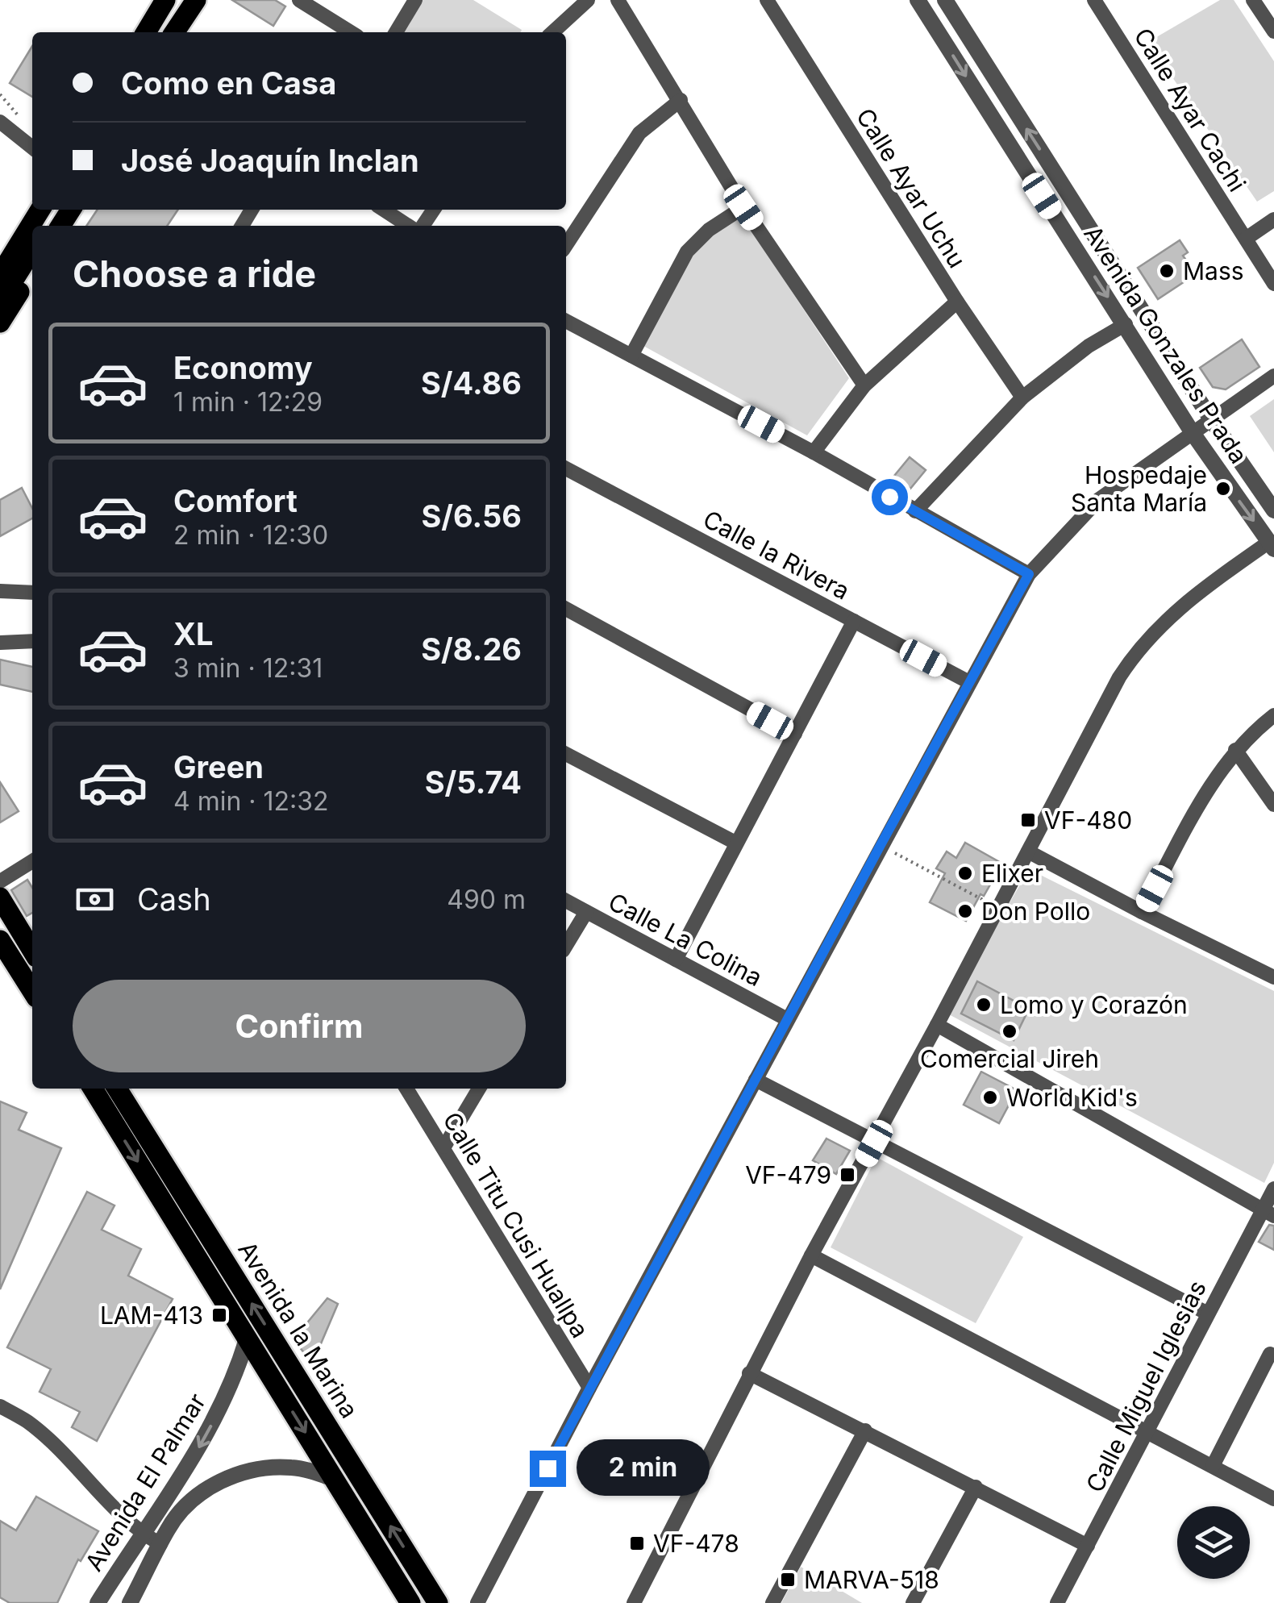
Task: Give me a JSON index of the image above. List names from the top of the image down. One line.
{"streets":{"main road":["Avenida la Marina"],"street":["Calle Ayar Cachi","Calle Ayar Uchu","Avenida Gonzales Prada","Calle la Rivera","Calle La Colina","Calle Titu Cusi Huallpa","Calle Miguel Iglesias","Avenida El Palmar"]},"crossings":[["Avenida la Marina","Avenida El Palmar"]],"one_way":["Avenida El Palmar"],"places":{"other":["Mass","Hospedaje Santa María","Elixer","Don Pollo","Lomo y Corazón","Comercial Jireh","World Kid's"],"transit":["VF-480","VF-479","LAM-413","VF-478","MARVA-518"]},"page":{"banner":["Como en Casa","José Joaquín Inclan"],"heading":"Choose a ride","list":[{"name":"Economy","note":"1 min · 12:29","value":"S/4.86"},{"name":"Comfort","note":"2 min · 12:30","value":"S/6.56"},{"name":"XL","note":"3 min · 12:31","value":"S/8.26"},{"name":"Green","note":"4 min · 12:32","value":"S/5.74"}],"pay":["Cash","490 m"],"buttons":"Confirm","bubble":"2 min"}}
